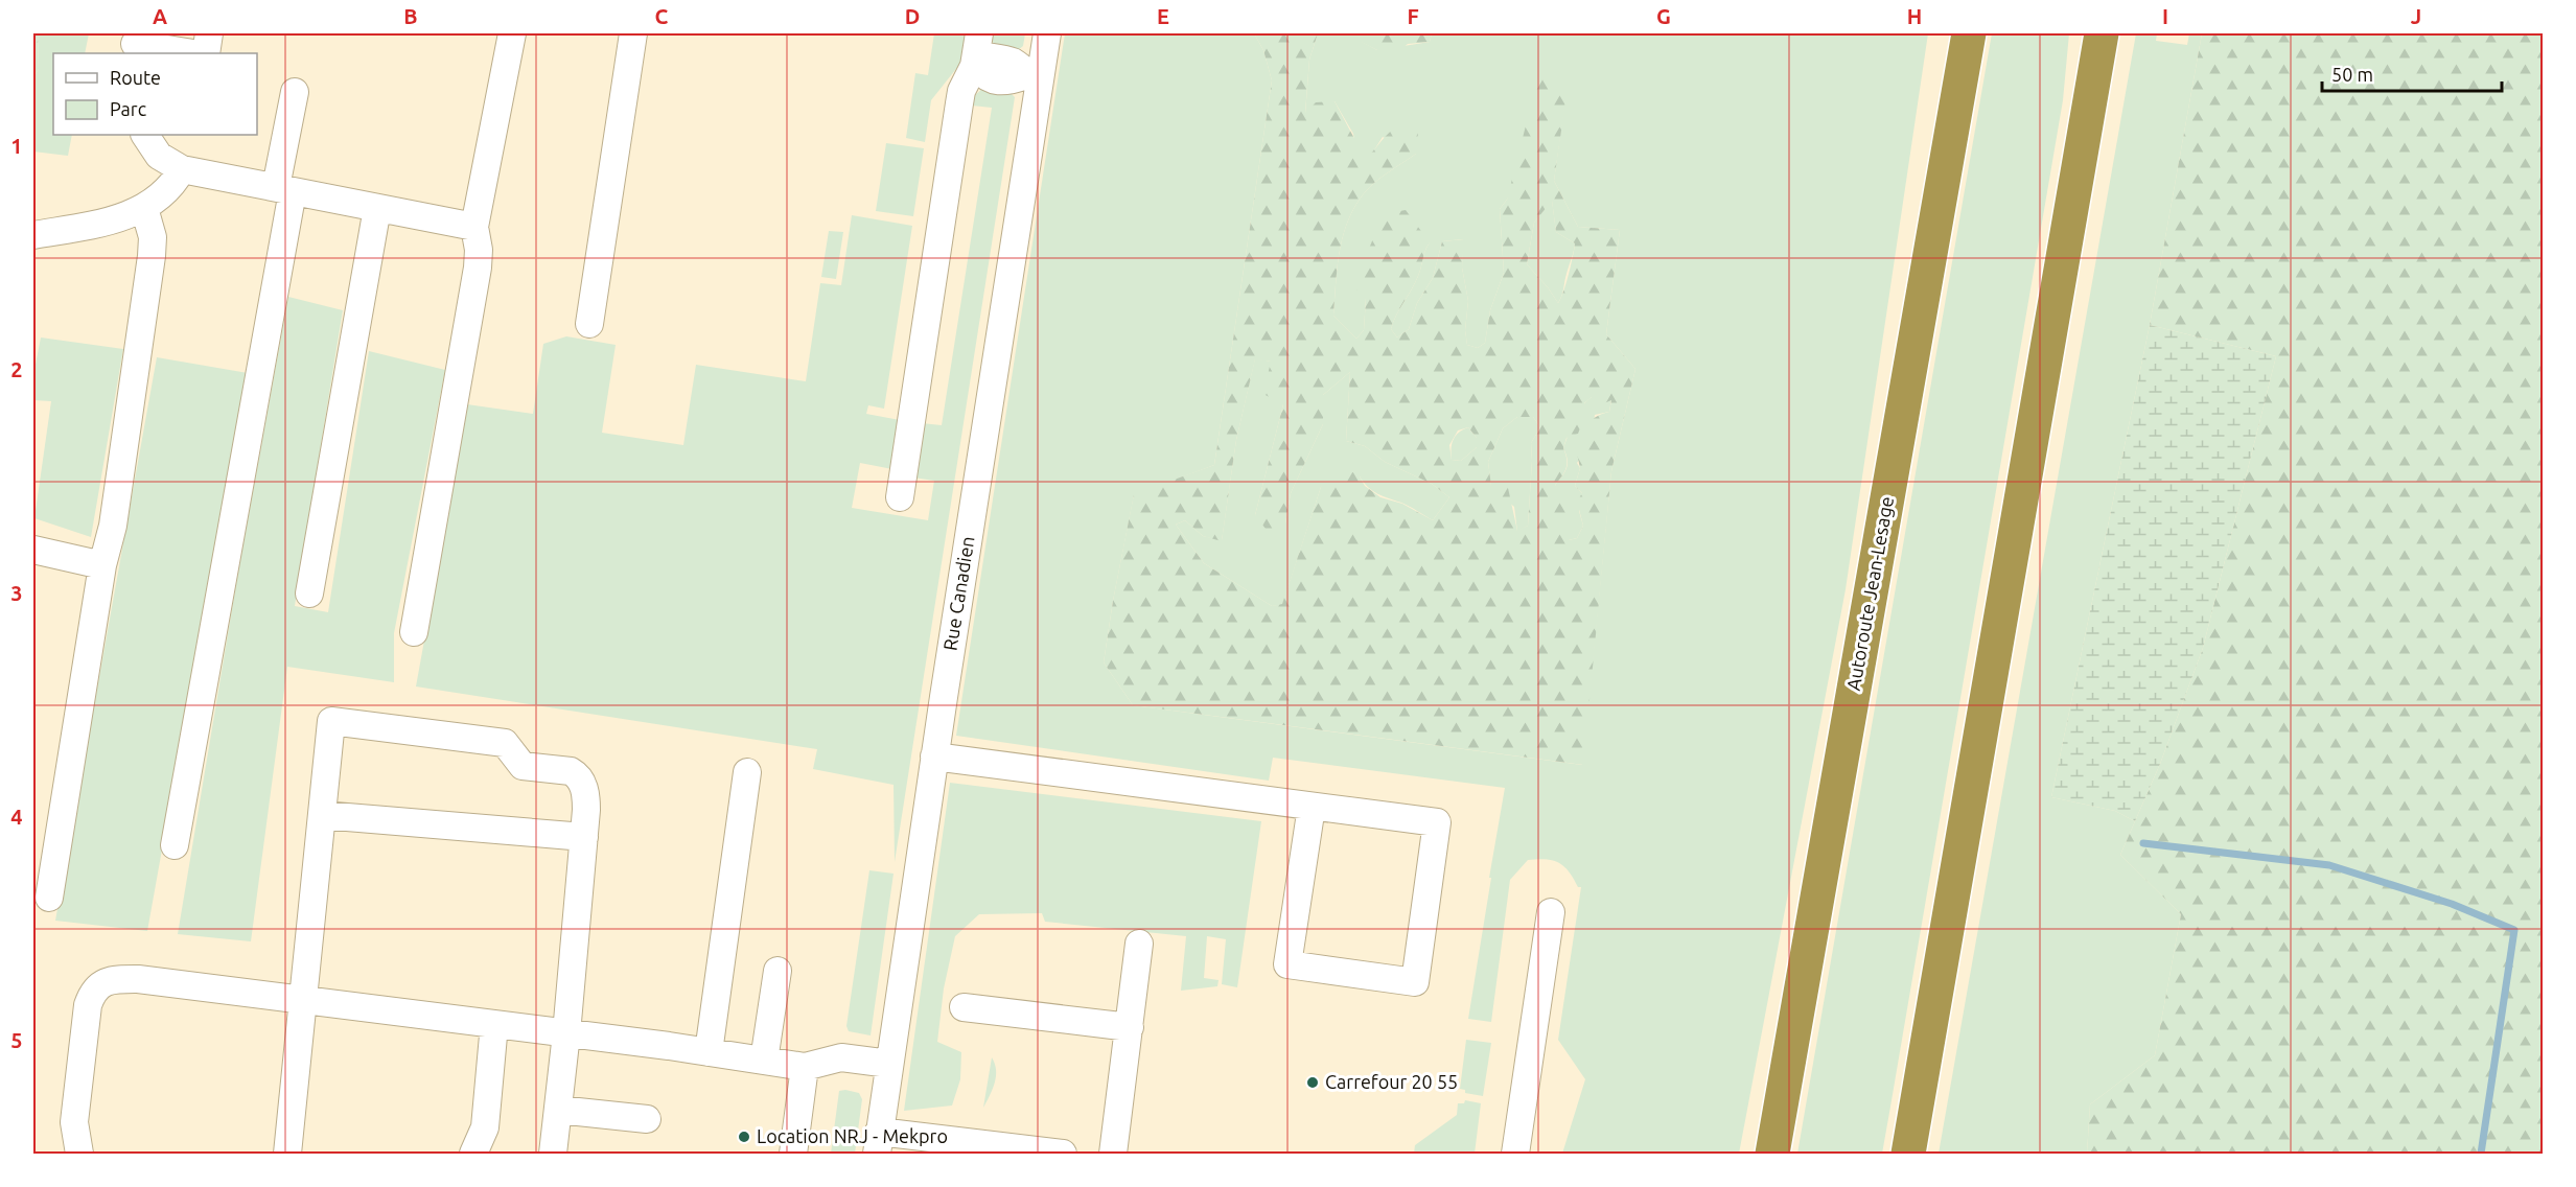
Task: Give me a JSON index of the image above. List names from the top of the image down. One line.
{"streets":{"highway":["Autoroute Jean-Lesage"],"street":["Rue Canadien"]},"places":["Carrefour 20 55","Location NRJ - Mekpro"],"legend":["Route","Parc"],"scale_bar":"50 m","grid":{"columns":["A","B","C","D","E","F","G","H","I","J"],"rows":["1","2","3","4","5"]}}
